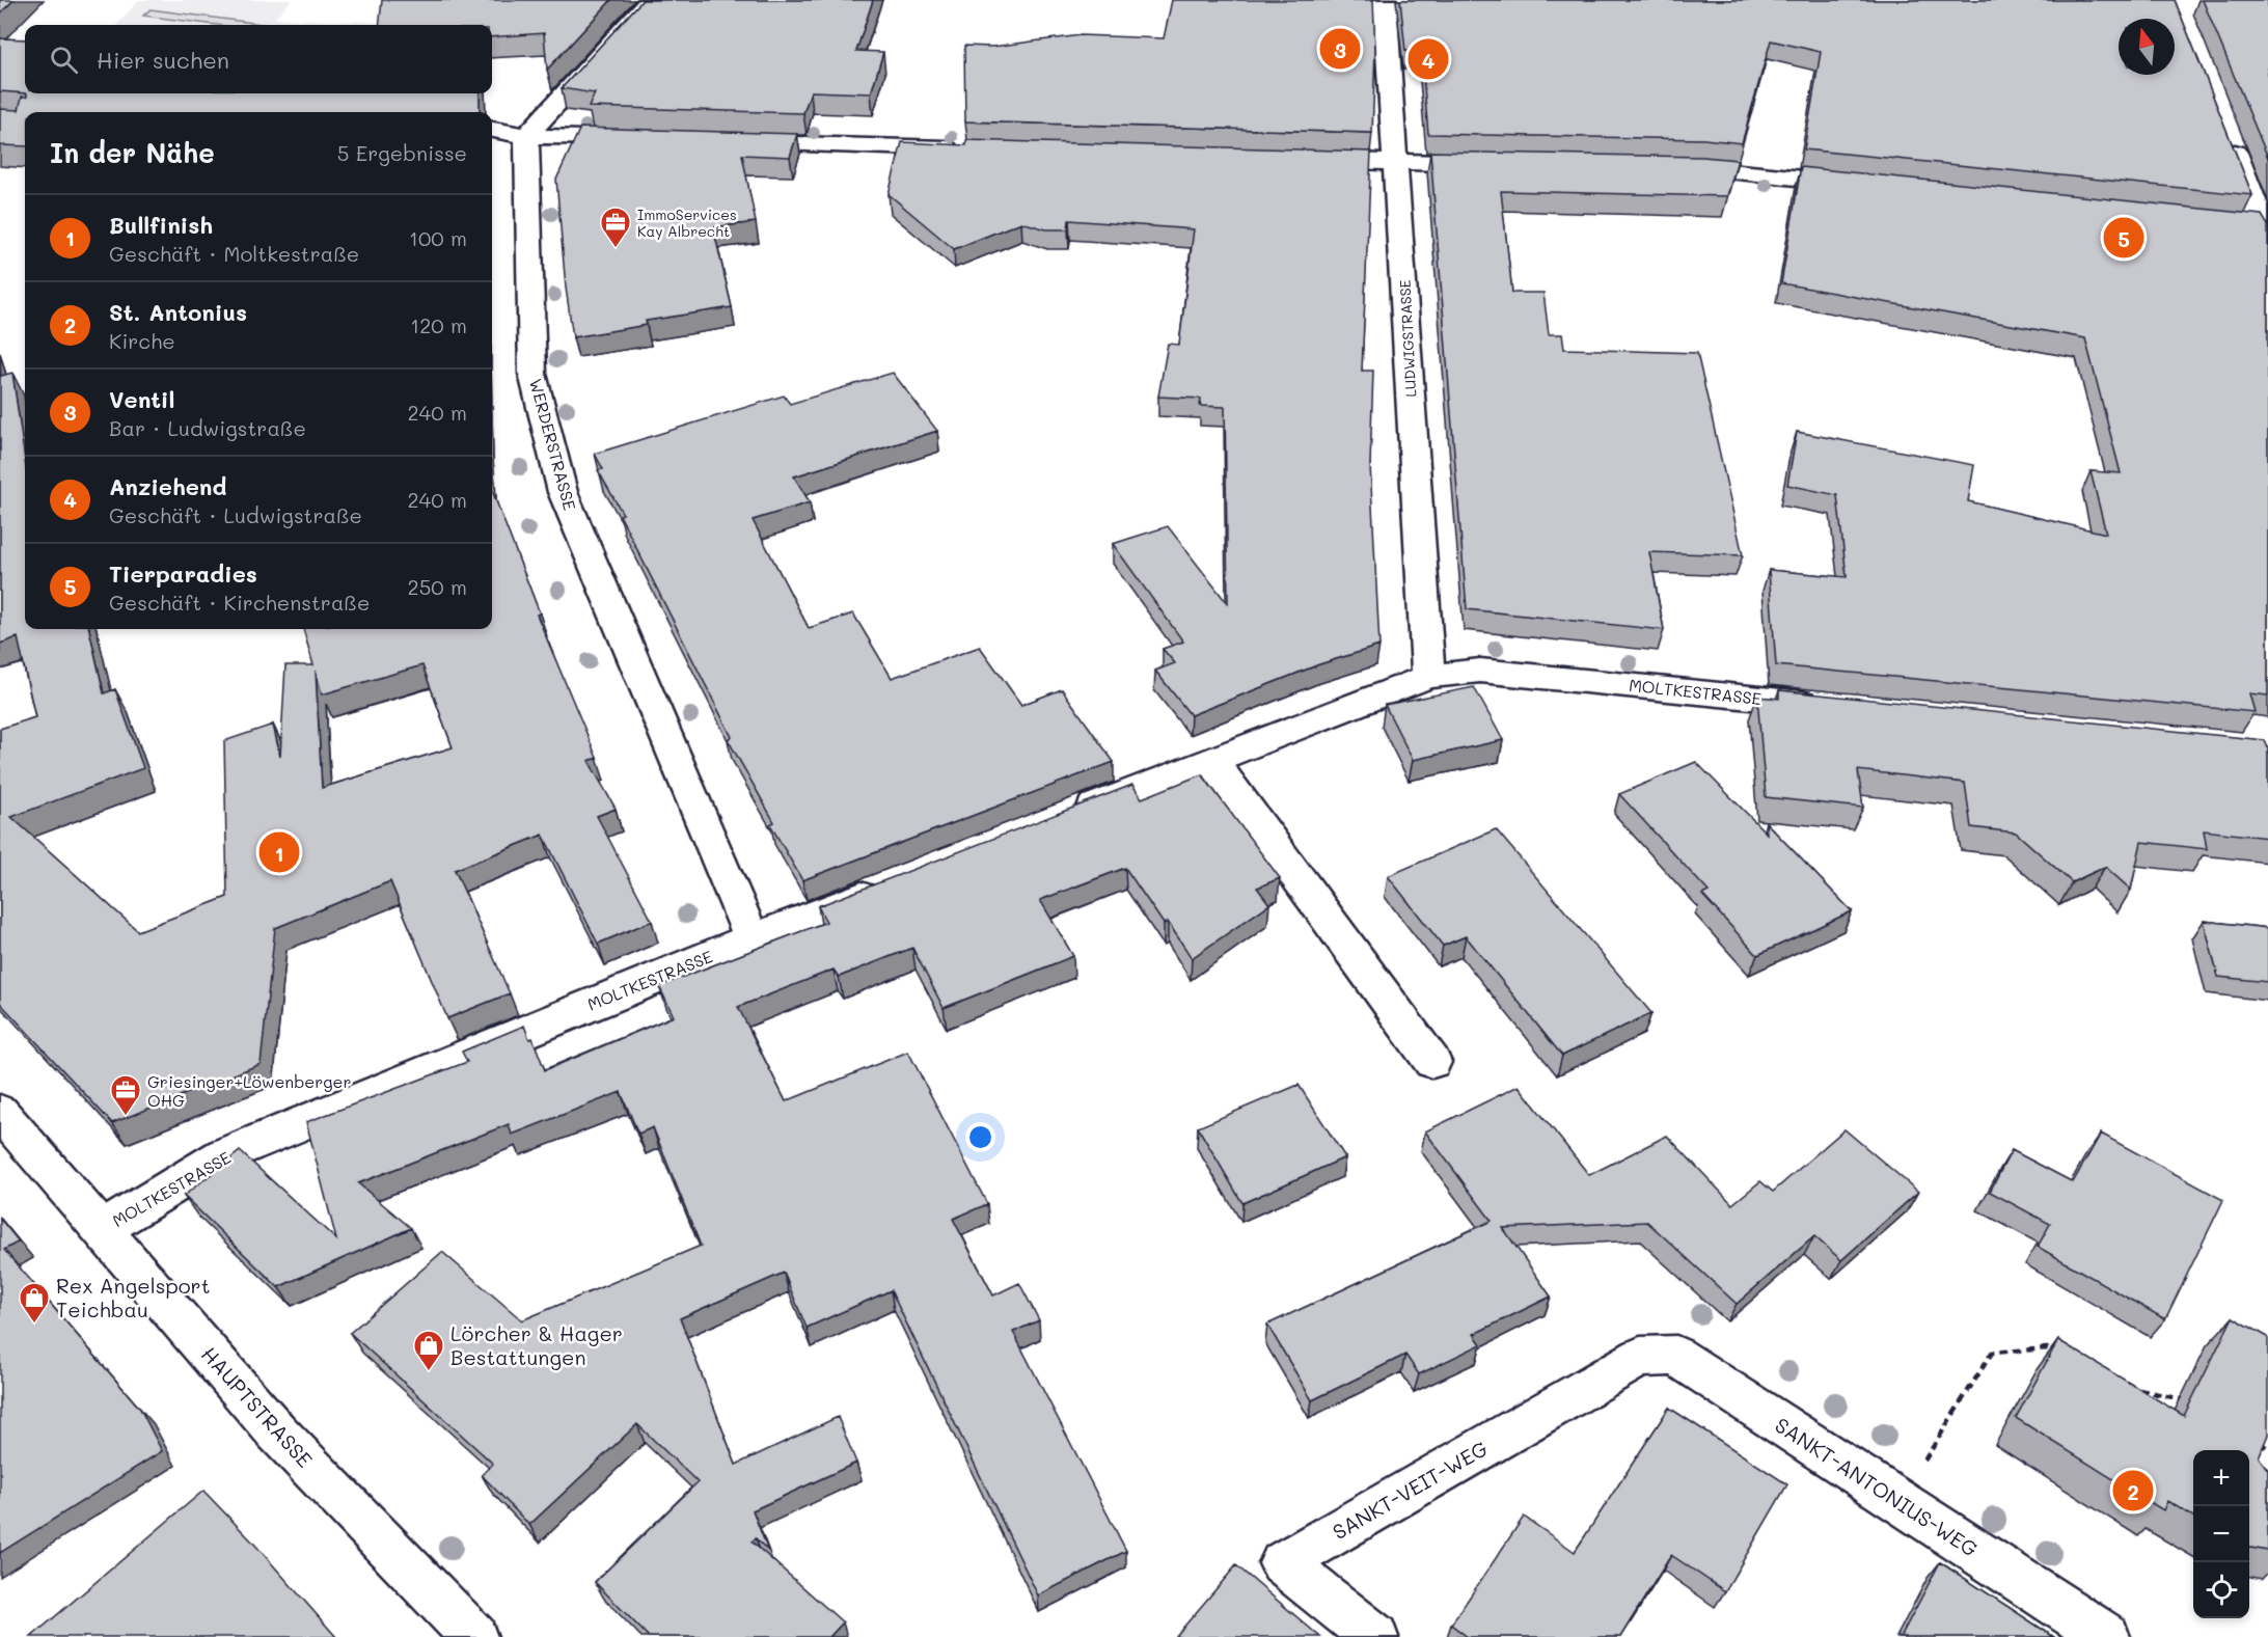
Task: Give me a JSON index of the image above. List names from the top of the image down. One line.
{"streets":{"street":["LUDWIGSTRASSE","WERDERSTRASSE","MOLTKESTRASSE","HAUPTSTRASSE","SANKT-ANTONIUS-WEG","SANKT-VEIT-WEG"]},"crossings":[["LUDWIGSTRASSE","MOLTKESTRASSE"],["WERDERSTRASSE","MOLTKESTRASSE"],["MOLTKESTRASSE","HAUPTSTRASSE"],["SANKT-ANTONIUS-WEG","SANKT-VEIT-WEG"]],"places":{"office":["ImmoServices Kay Albrecht","Griesinger+Löwenberger OHG"],"shop":["Rex Angelsport Teichbau","Lörcher & Hager Bestattungen"]},"north":"top","page":{"search":"Hier suchen","pins":["3","4","5","1","2"],"heading":["In der Nähe","5 Ergebnisse"],"list":[{"mark":"1","name":"Bullfinish","note":"Geschäft · Moltkestraße","value":"100 m"},{"mark":"2","name":"St. Antonius","note":"Kirche","value":"120 m"},{"mark":"3","name":"Ventil","note":"Bar · Ludwigstraße","value":"240 m"},{"mark":"4","name":"Anziehend","note":"Geschäft · Ludwigstraße","value":"240 m"},{"mark":"5","name":"Tierparadies","note":"Geschäft · Kirchenstraße","value":"250 m"}],"map_buttons":["+","−"]}}
